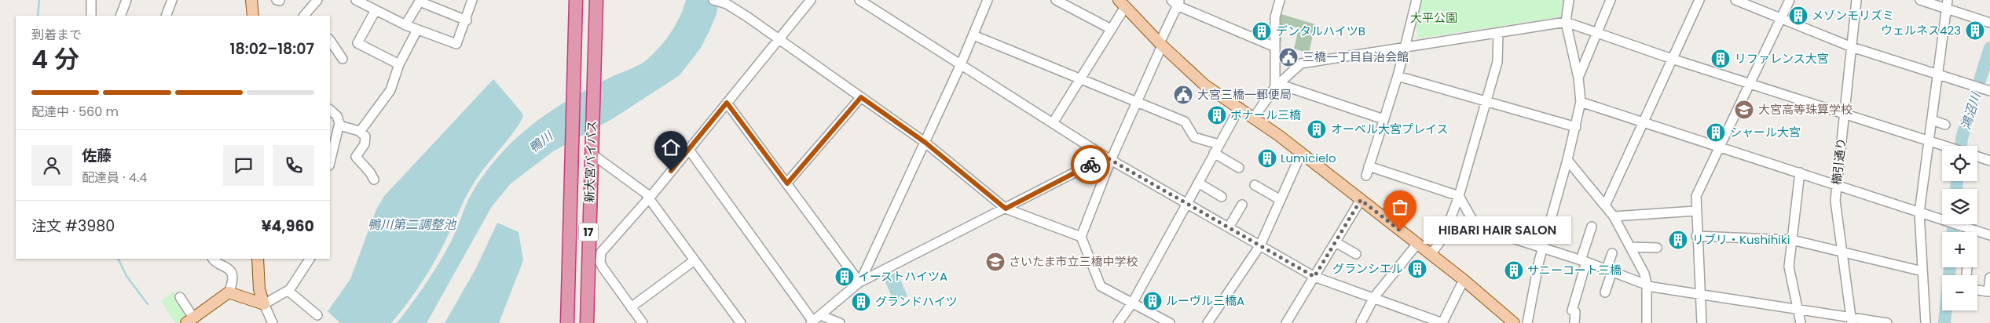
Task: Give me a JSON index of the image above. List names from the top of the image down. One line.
{"streets":{"highway":["新大宮バイパス","17"],"street":["櫛引通り"]},"water":["鴻沼川","鴨川","鴨川第二調整池"],"parks":["大平公園"],"places":{"building":["メゾンモリズミ","ウェルネス423","デンタルハイツB","リファレンス大宮","ボナール三橋","オーベル大宮プレイス","シャール大宮","Lumicielo","リブリ・Kushihiki","グランシエル","サニーコート三橋","イーストハイツA","ルーヴル三橋A","グランドハイツ"],"public building":["三橋一丁目自治会館","大宮三橋一郵便局"],"school or university":["大宮高等珠算学校","さいたま市立三橋中学校"],"other":["HIBARI HAIR SALON"]},"page":{"heading":["4 分","到着まで","18:02–18:07"],"panel":["佐藤","配達員 · 4.4","注文 #3980","¥4,960"],"bar":"配達中 · 560 m","map_buttons":["+","−"],"bubble":"HIBARI HAIR SALON"}}
